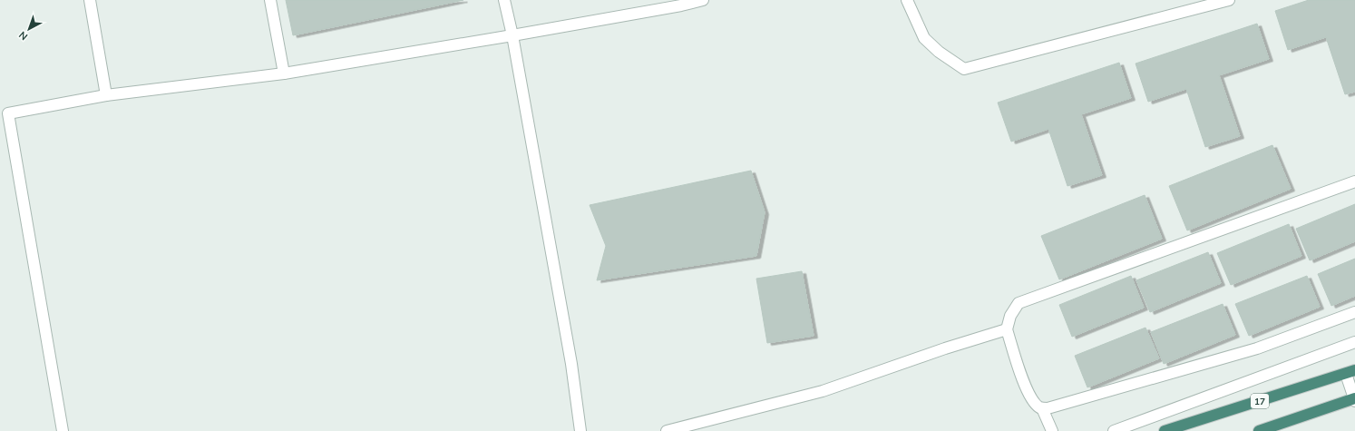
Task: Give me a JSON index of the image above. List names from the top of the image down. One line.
{"streets":{"highway":["17"]},"north":"bottom left"}
